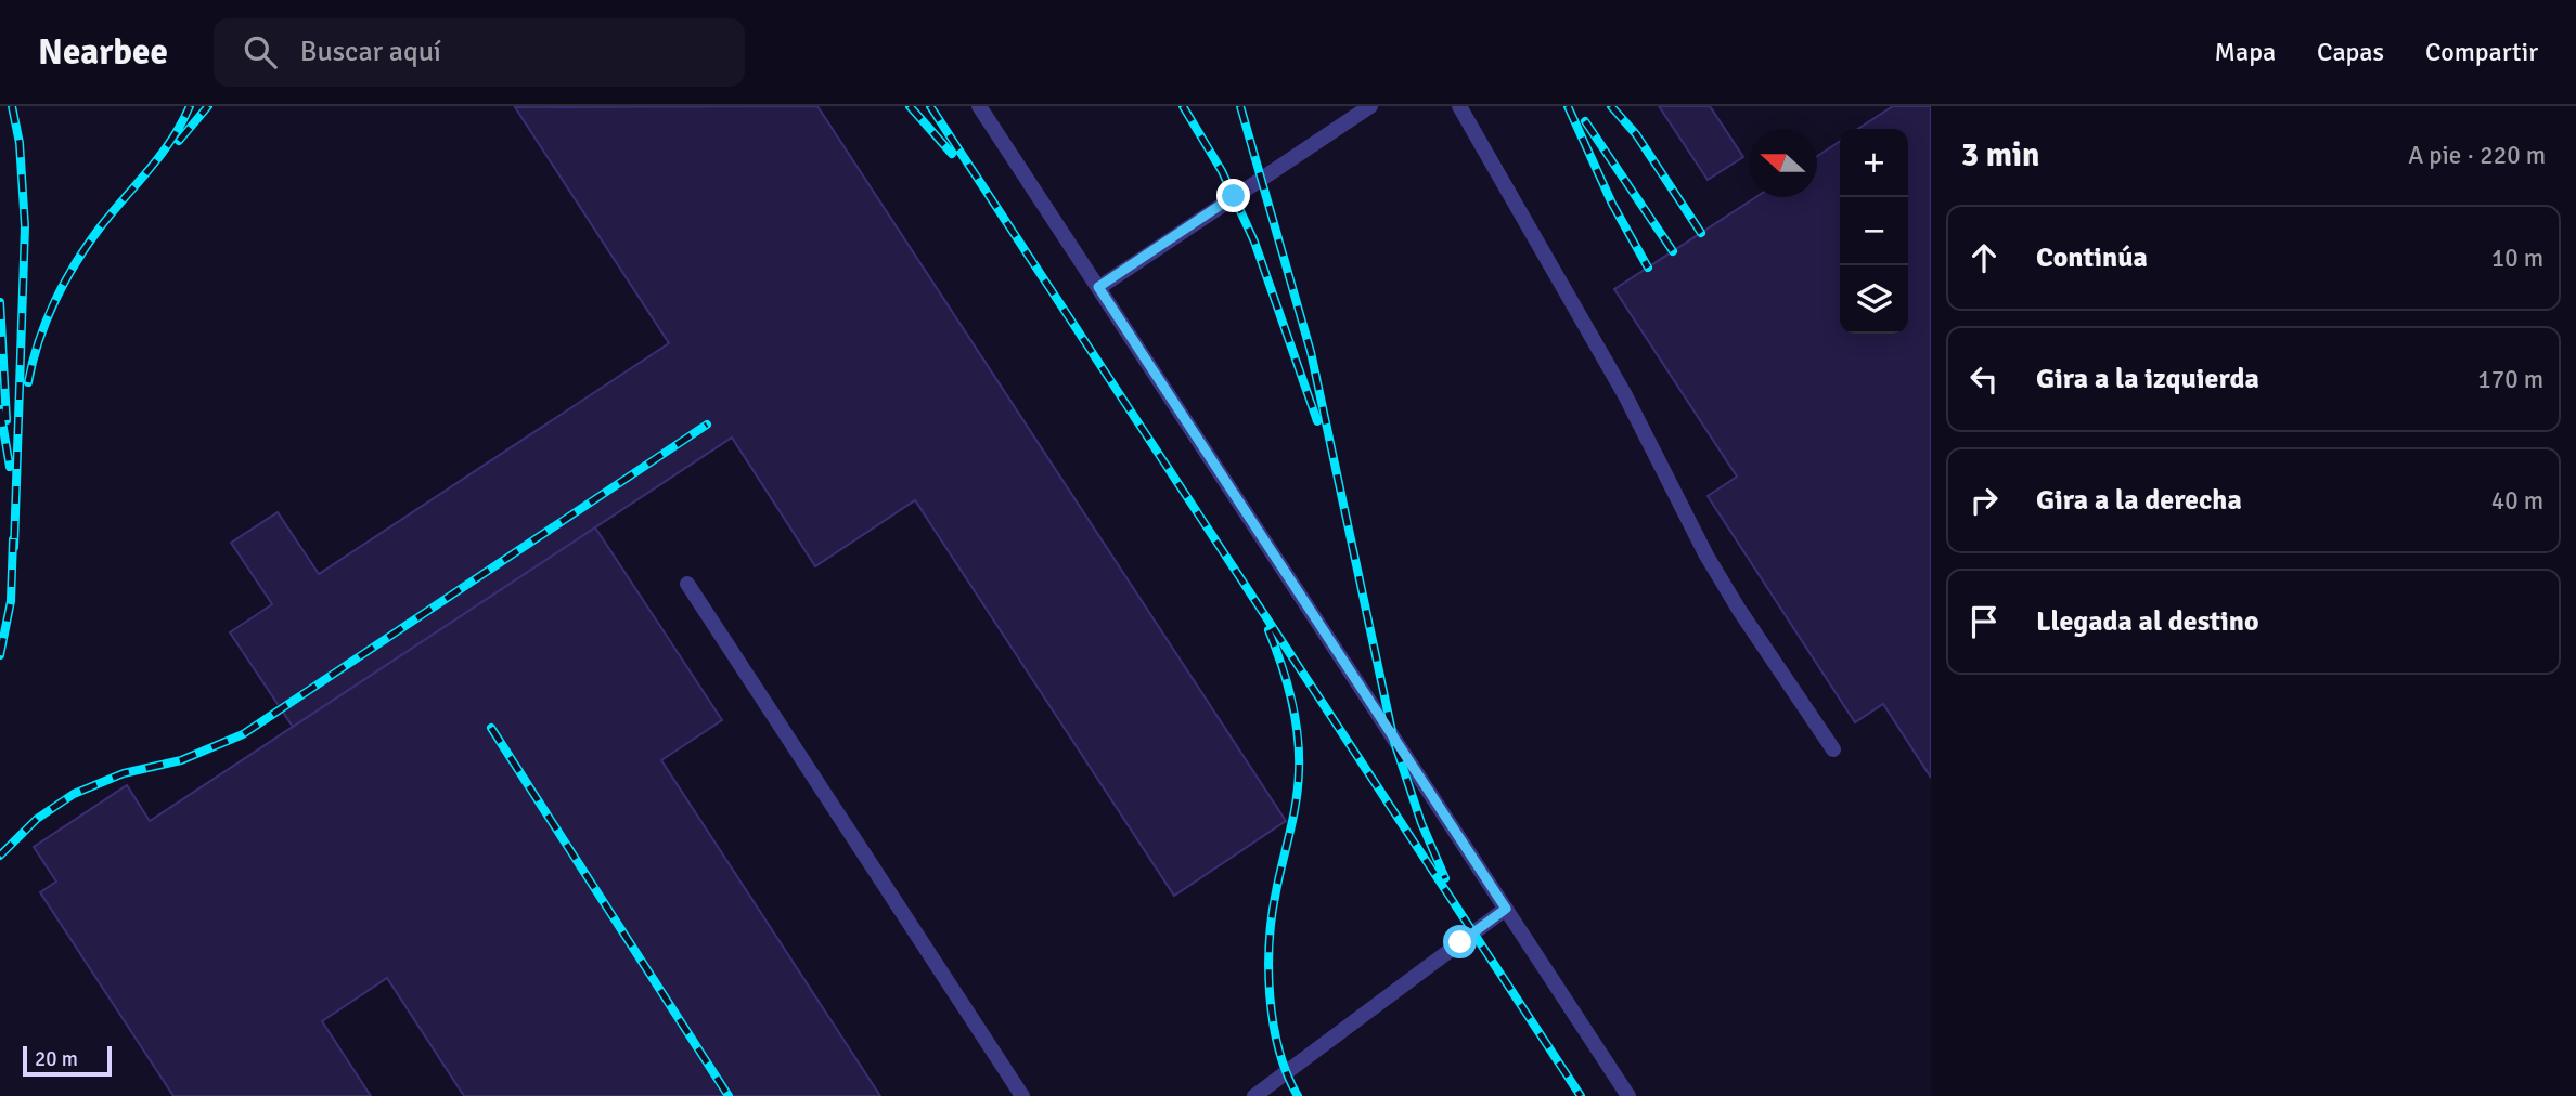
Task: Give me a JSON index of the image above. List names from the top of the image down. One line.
{"scale_bar":"20 m","north":"left","page":{"header":"Nearbee","search":"Buscar aquí","nav":["Mapa","Capas","Compartir"],"heading":["3 min","A pie · 220 m"],"map_buttons":["+","−"],"list":[["Continúa","10 m"],["Gira a la izquierda","170 m"],["Gira a la derecha","40 m"],"Llegada al destino"],"scale":"20 m"}}
